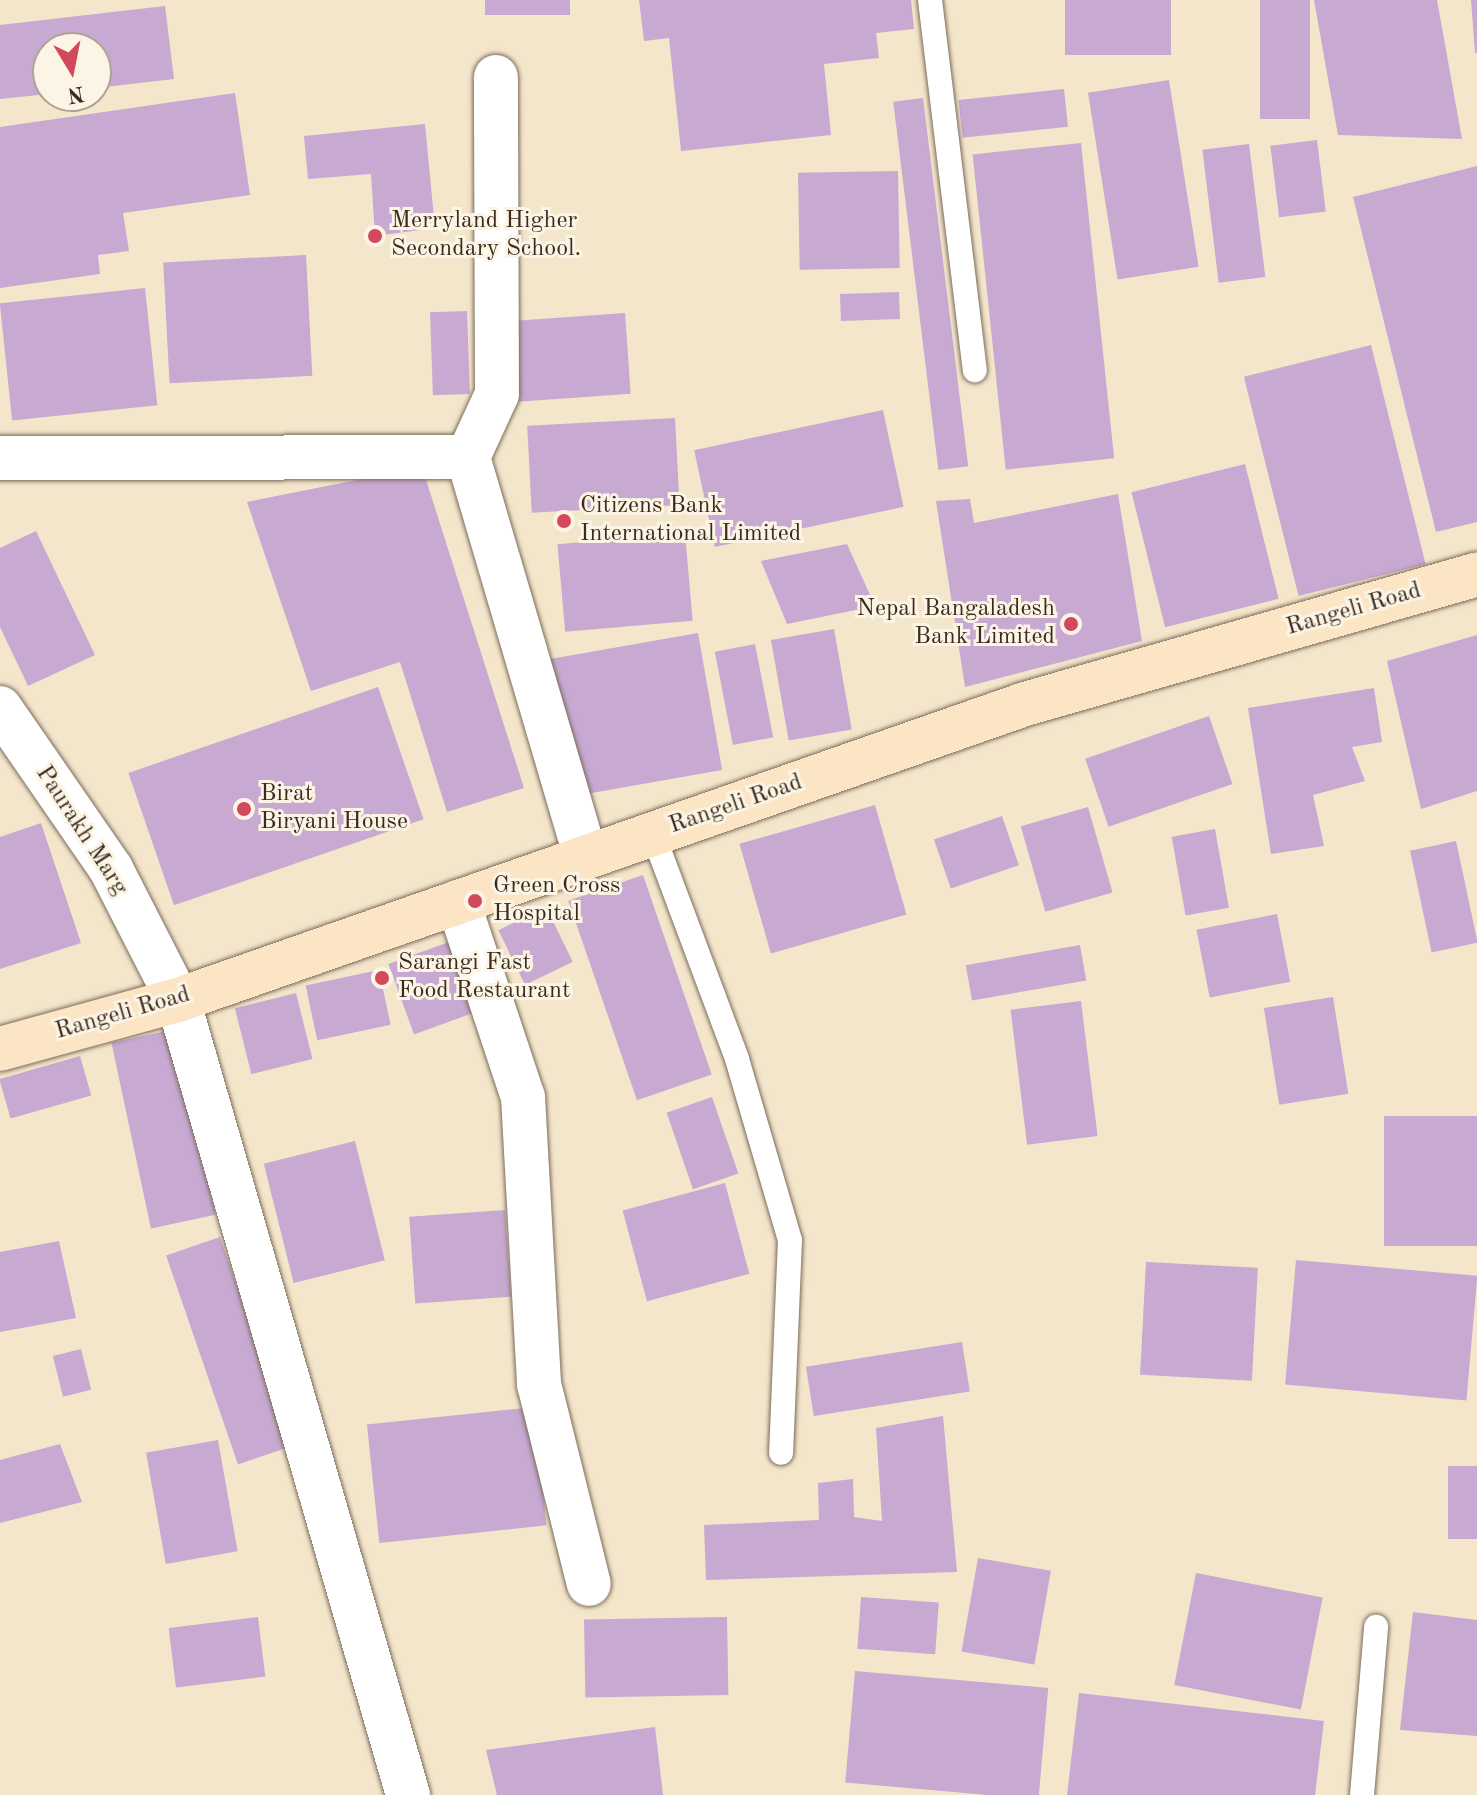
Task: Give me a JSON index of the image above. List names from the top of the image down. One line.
{"streets":{"main road":["Rangeli Road"],"street":["Paurakh Marg"]},"crossings":[["Rangeli Road","Paurakh Marg"]],"places":["Merryland Higher Secondary School.","Citizens Bank International Limited","Nepal Bangaladesh Bank Limited","Birat Biryani House","Green Cross Hospital","Sarangi Fast Food Restaurant"],"north":"bottom"}
